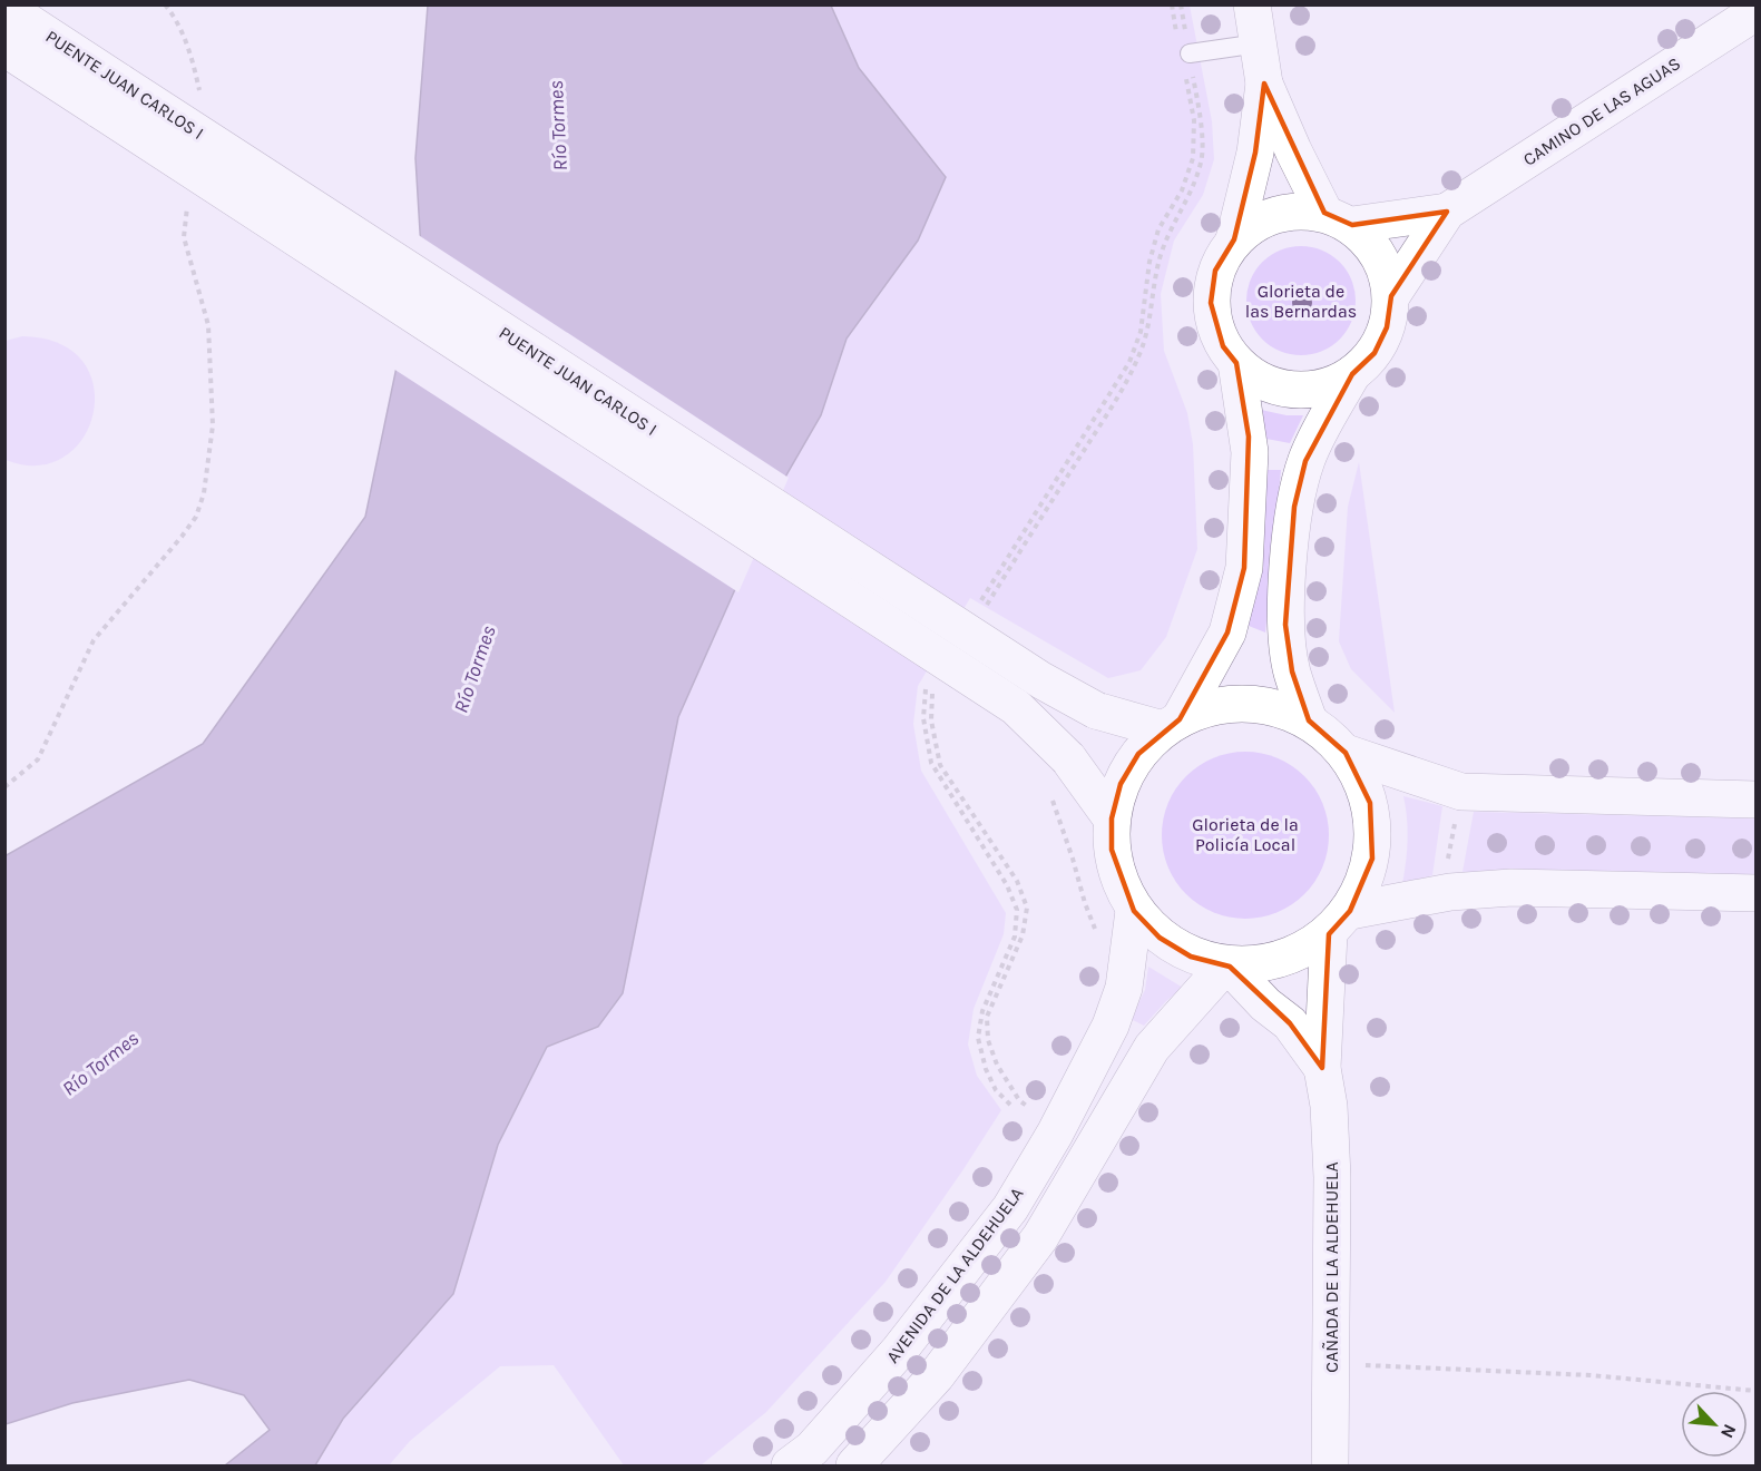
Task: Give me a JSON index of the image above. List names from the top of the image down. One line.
{"streets":{"main road":["PUENTE JUAN CARLOS I","CAMINO DE LAS AGUAS","CAÑADA DE LA ALDEHUELA","AVENIDA DE LA ALDEHUELA"]},"water":["Río Tormes"],"parks":["Glorieta de las Bernardas","Glorieta de la Policía Local"],"north":"bottom right"}
